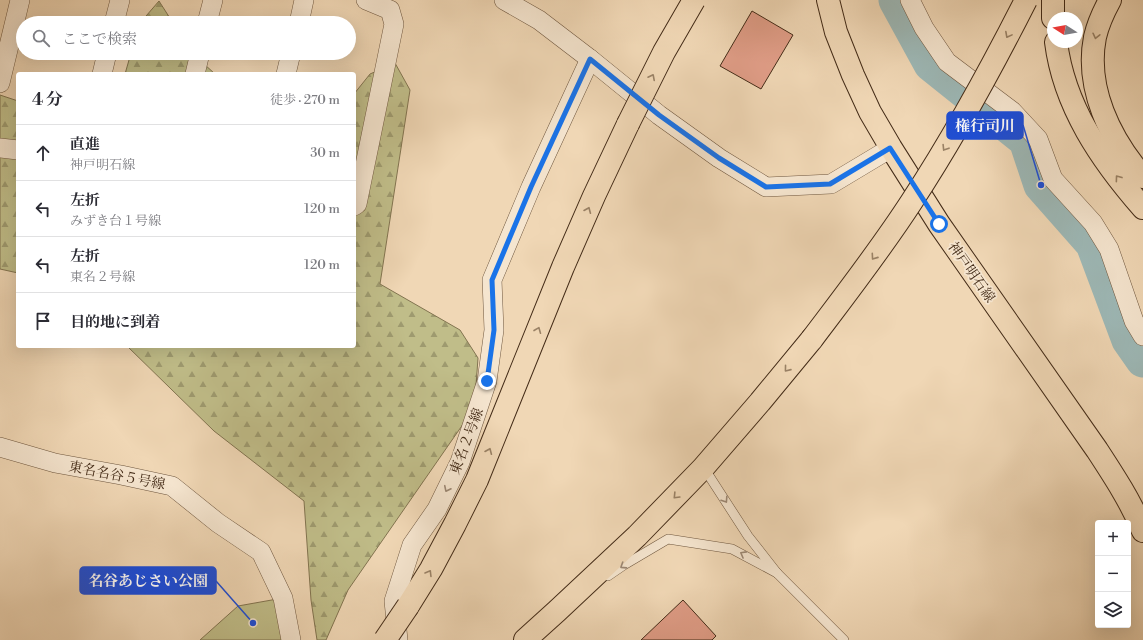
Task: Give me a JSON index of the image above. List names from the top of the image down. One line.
{"streets":{"main road":["神戸明石線"],"street":["東名２号線","東名名谷５号線"]},"one_way":["東名２号線"],"places":["権行司川","名谷あじさい公園"],"north":"left","page":{"search":"ここで検索","heading":["4 分","徒歩 · 270 m"],"list":[["直進","神戸明石線","30 m"],["左折","みずき台１号線","120 m"],["左折","東名２号線","120 m"],"目的地に到着"],"map_buttons":["+","−"]}}
